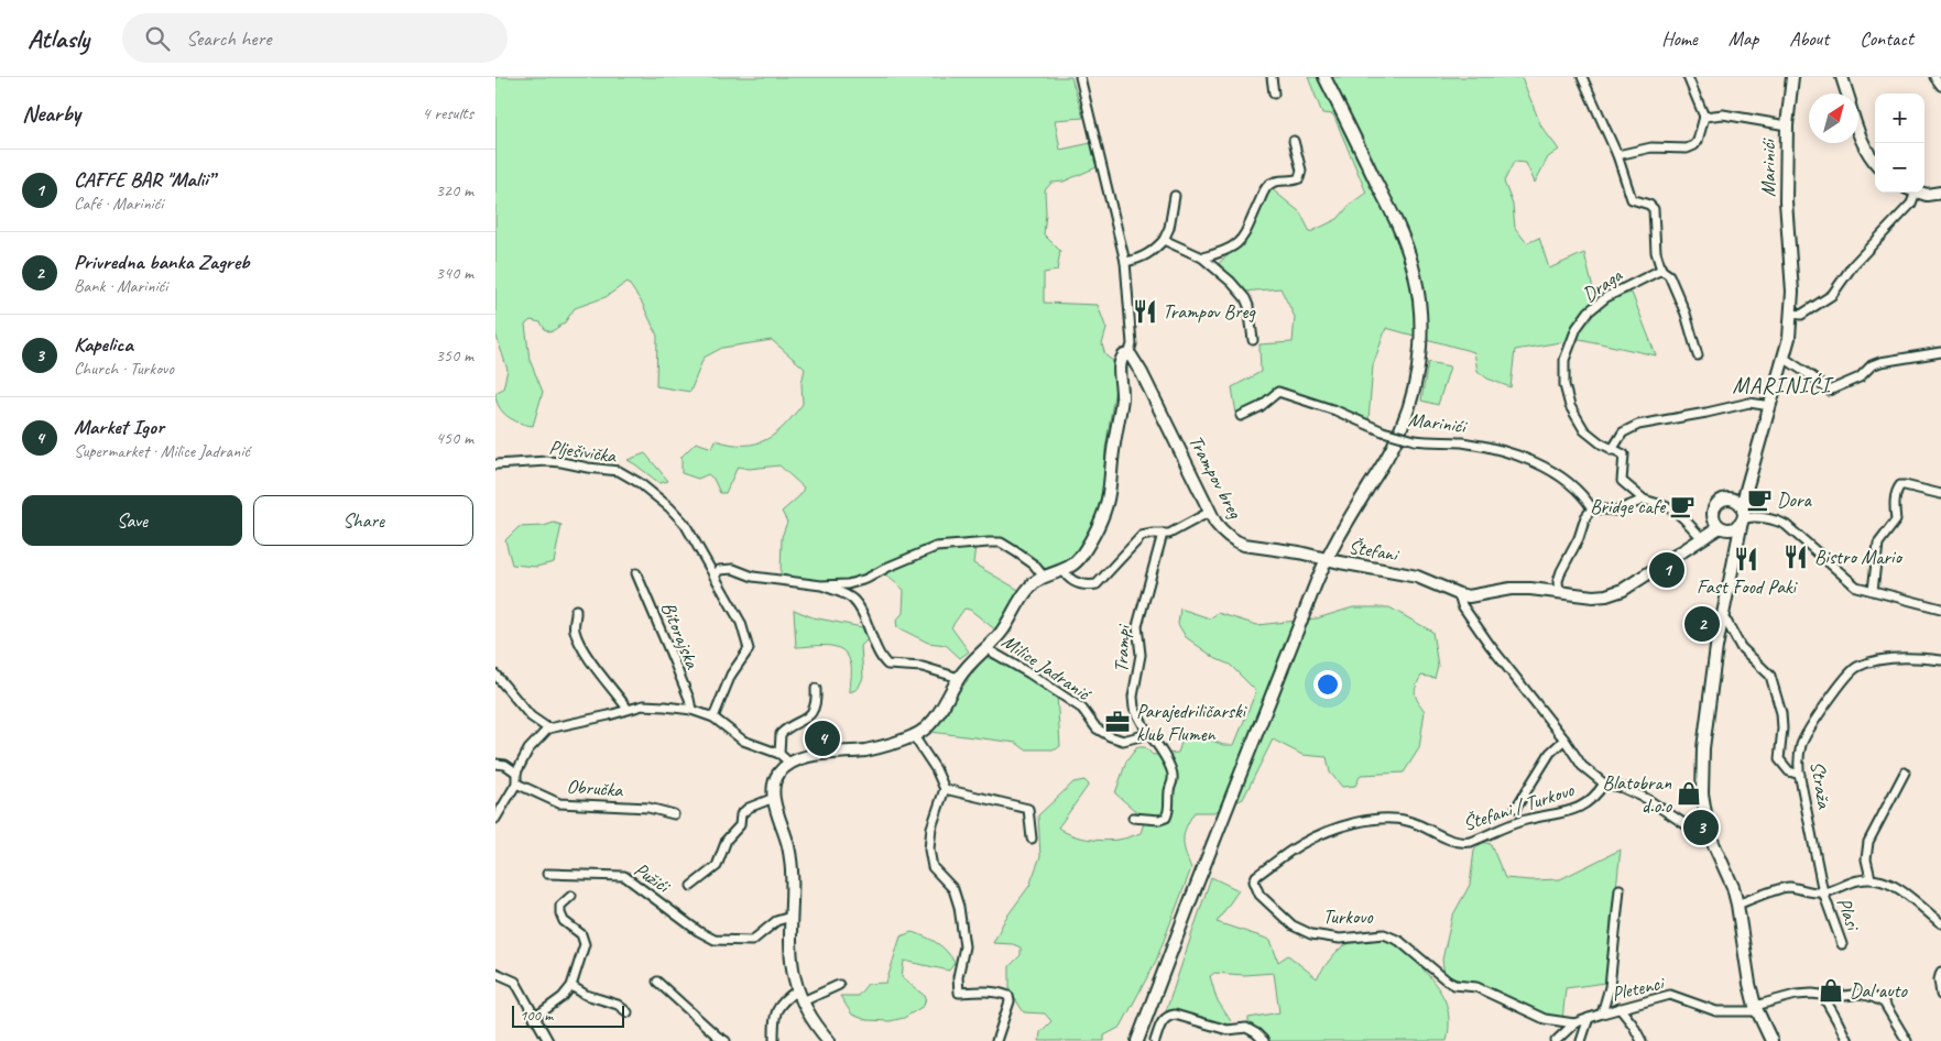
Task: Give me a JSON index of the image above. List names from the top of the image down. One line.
{"streets":{"main road":["Marinići","Trampov breg","Štefani","Milice Jadranić"],"street":["Draga","Plješivička","Bitorajska","Trampi","Straža","Obručka","Štefani / Turkovo","Pužići","Plasi","Turkovo","Pletenci"]},"crossings":[["Marinići","Štefani"],["Trampov breg","Štefani"],["Trampov breg","Milice Jadranić"],["Trampi","Milice Jadranić"],["Straža","Plasi"],["Štefani / Turkovo","Turkovo"],["Turkovo","Pletenci"]],"districts":["MARINIĆI"],"places":{"restaurant":["Trampov Breg","Bistro Mario","Fast Food Paki"],"cafe":["Dora","Bridge cafe"],"office":["Parajedriličarski klub Flumen"],"shop":["Blatobran d.o.o","Dal auto"]},"scale_bar":"100 m","north":"top right","page":{"header":"Atlasly","search":"Search here","nav":["Home","Map","About","Contact"],"heading":["Nearby","4 results"],"map_buttons":["+","−"],"list":[{"mark":"1","name":"CAFFE BAR \"Malii”","note":"Café · Marinići","value":"320 m"},{"mark":"2","name":"Privredna banka Zagreb","note":"Bank · Marinići","value":"340 m"},{"mark":"3","name":"Kapelica","note":"Church · Turkovo","value":"350 m"},{"mark":"4","name":"Market Igor","note":"Supermarket · Milice Jadranić","value":"450 m"}],"buttons":["Save","Share"],"pins":["1","2","4","3"],"scale":"100 m"}}
